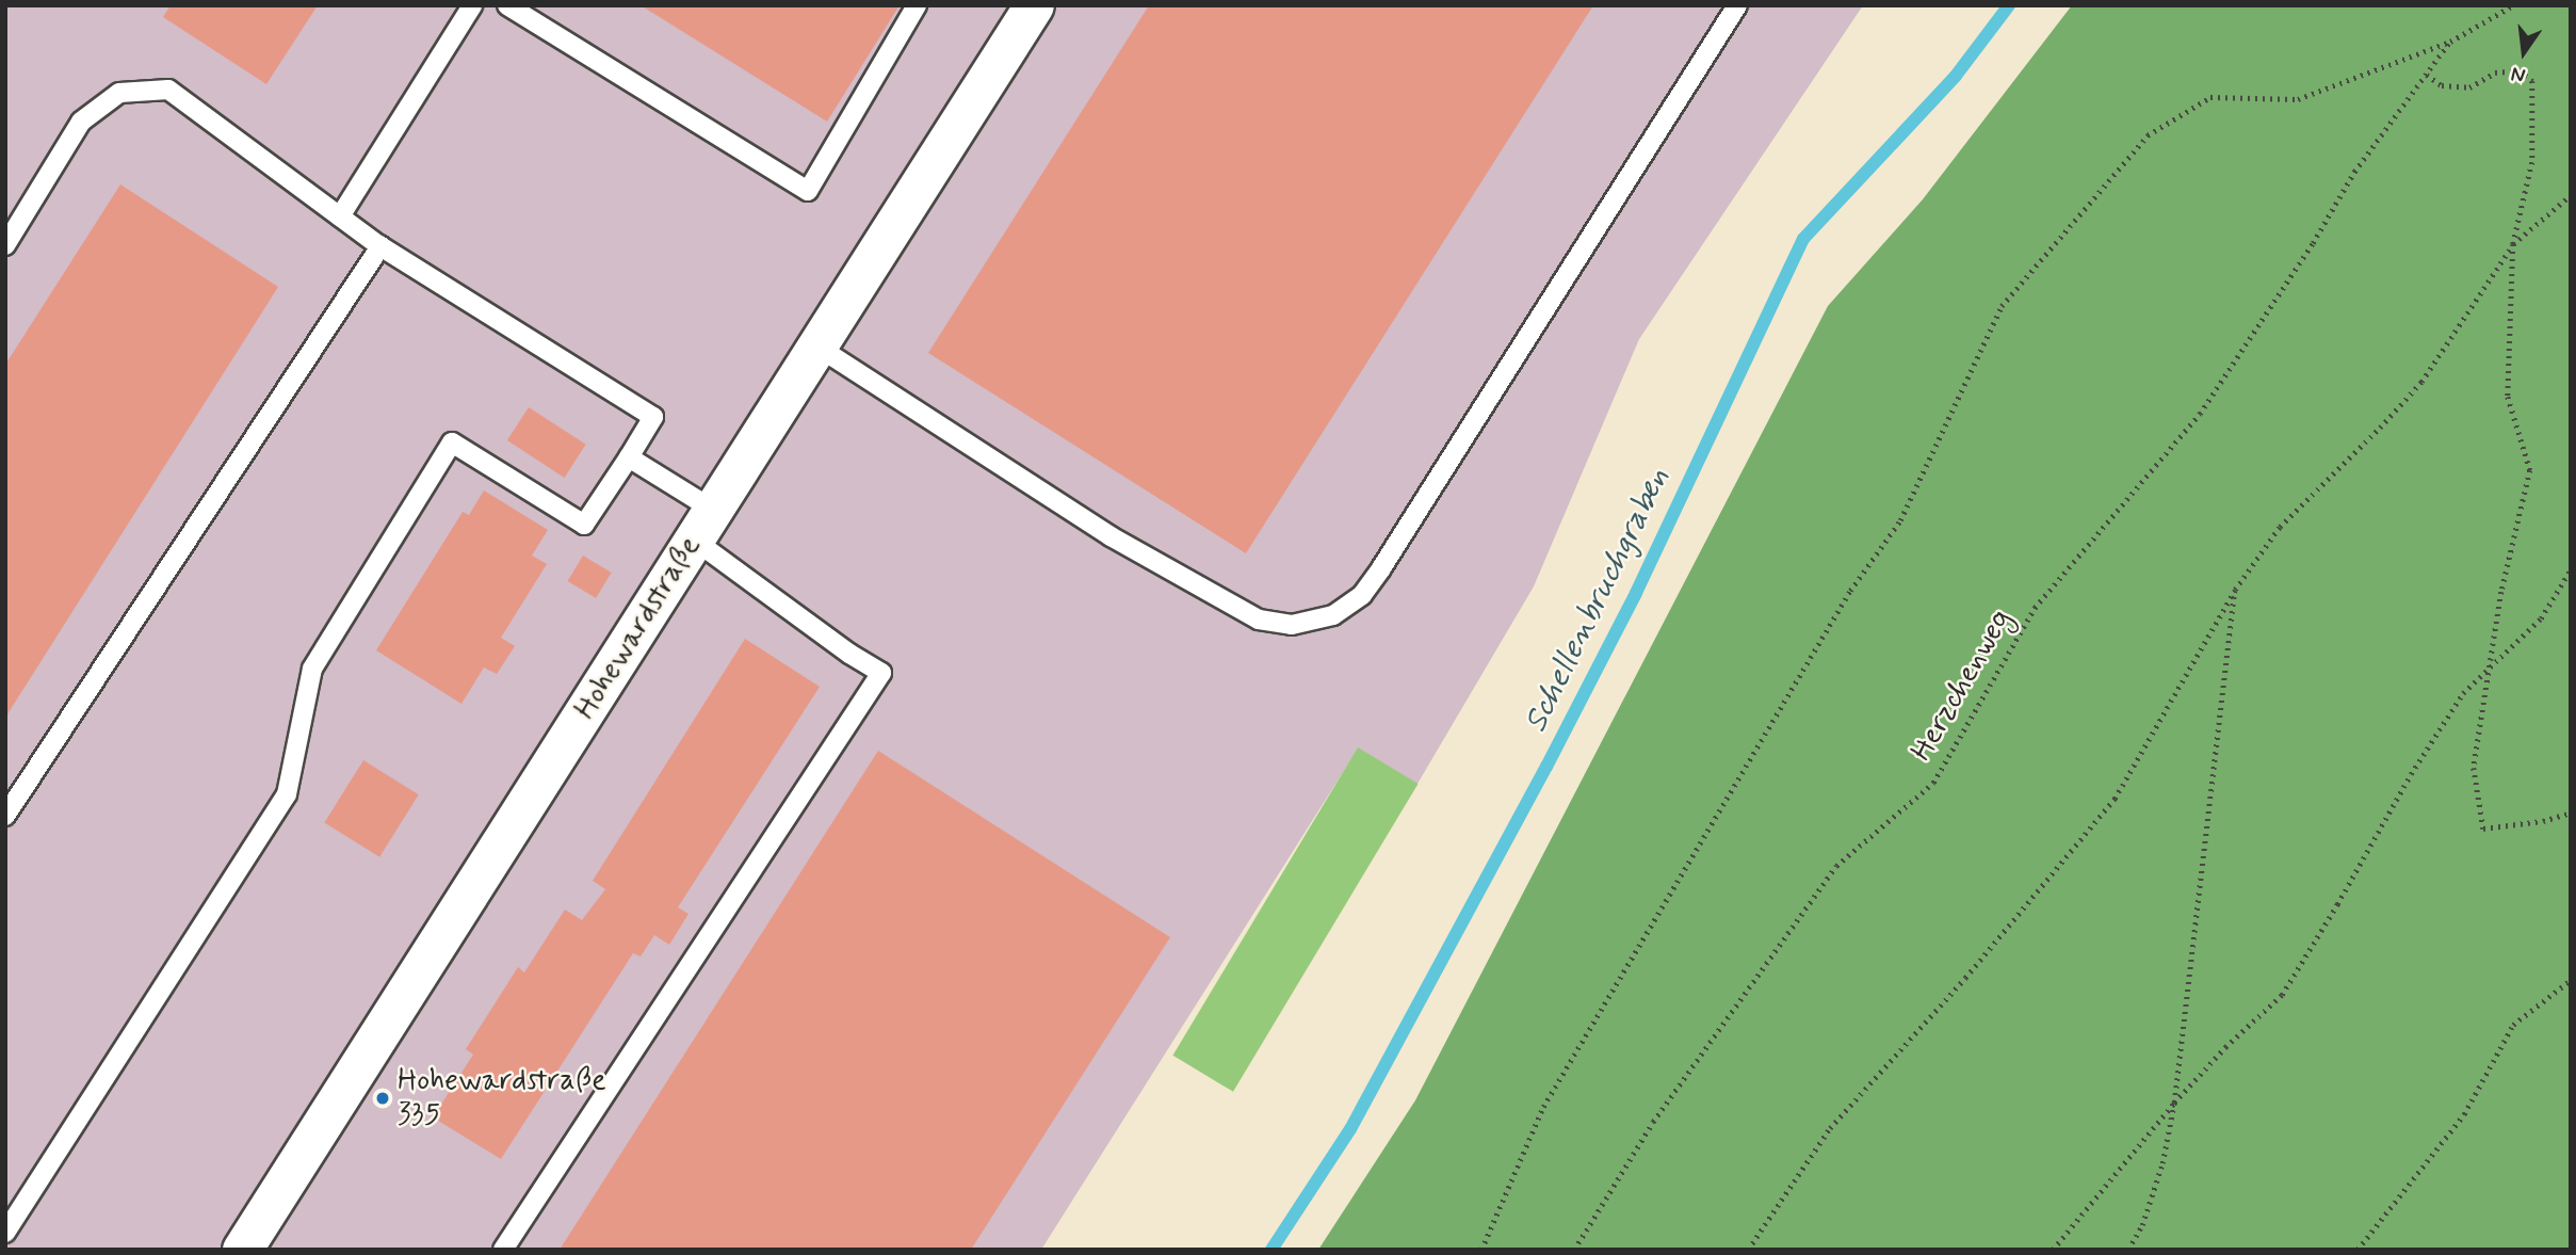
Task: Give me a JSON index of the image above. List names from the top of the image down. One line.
{"streets":{"street":["Hohewardstraße"],"path":["Herzchenweg"]},"water":["Schellenbruchgraben"],"places":["Hohewardstraße 335"],"north":"bottom"}
